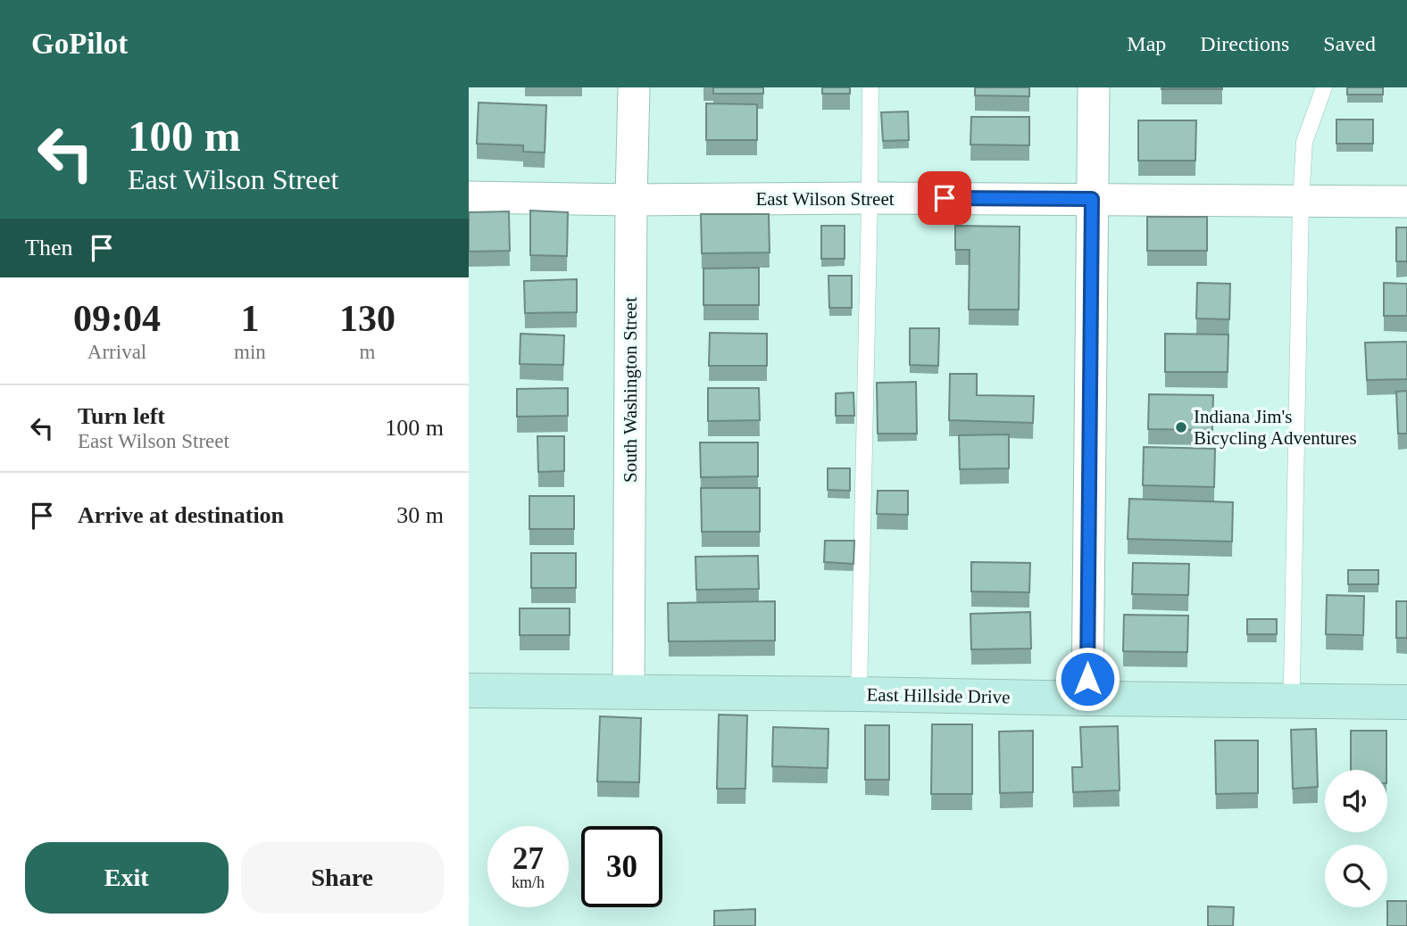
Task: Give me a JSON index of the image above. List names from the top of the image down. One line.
{"streets":{"main road":["East Hillside Drive"],"street":["East Wilson Street","South Washington Street"]},"crossings":[["East Wilson Street","South Washington Street"],["South Washington Street","East Hillside Drive"]],"places":["Indiana Jim's Bicycling Adventures"],"page":{"header":"GoPilot","nav":["Map","Directions","Saved"],"turn":["100 m","East Wilson Street"],"then":"Then","eta":["09:04","Arrival","1","min","130","m"],"list":[{"name":"Turn left","note":"East Wilson Street","value":"100 m"},{"name":"Arrive at destination","value":"30 m"}],"speed":"27 km/h","limit":"30","buttons":["Exit","Share"]}}
